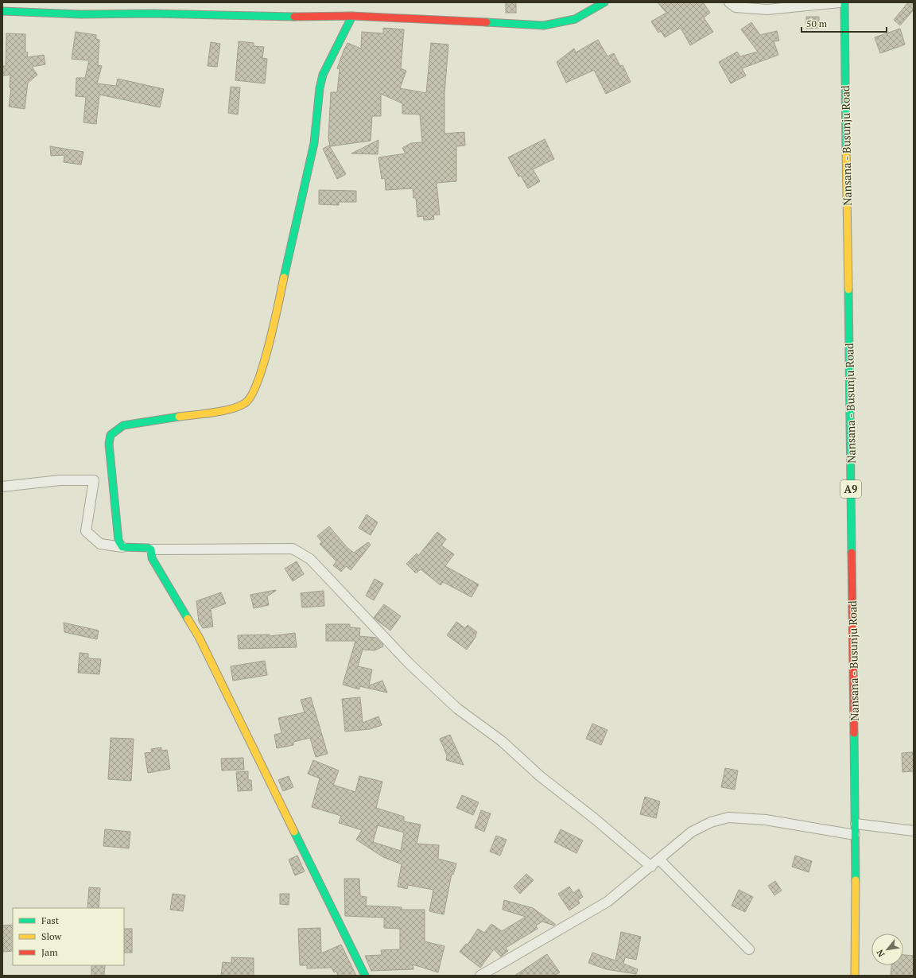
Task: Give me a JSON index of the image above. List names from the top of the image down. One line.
{"streets":{"street":["Nansana - Busunju Road","A9"]},"legend":["Fast","Slow","Jam"],"scale_bar":"50 m","north":"bottom left"}
